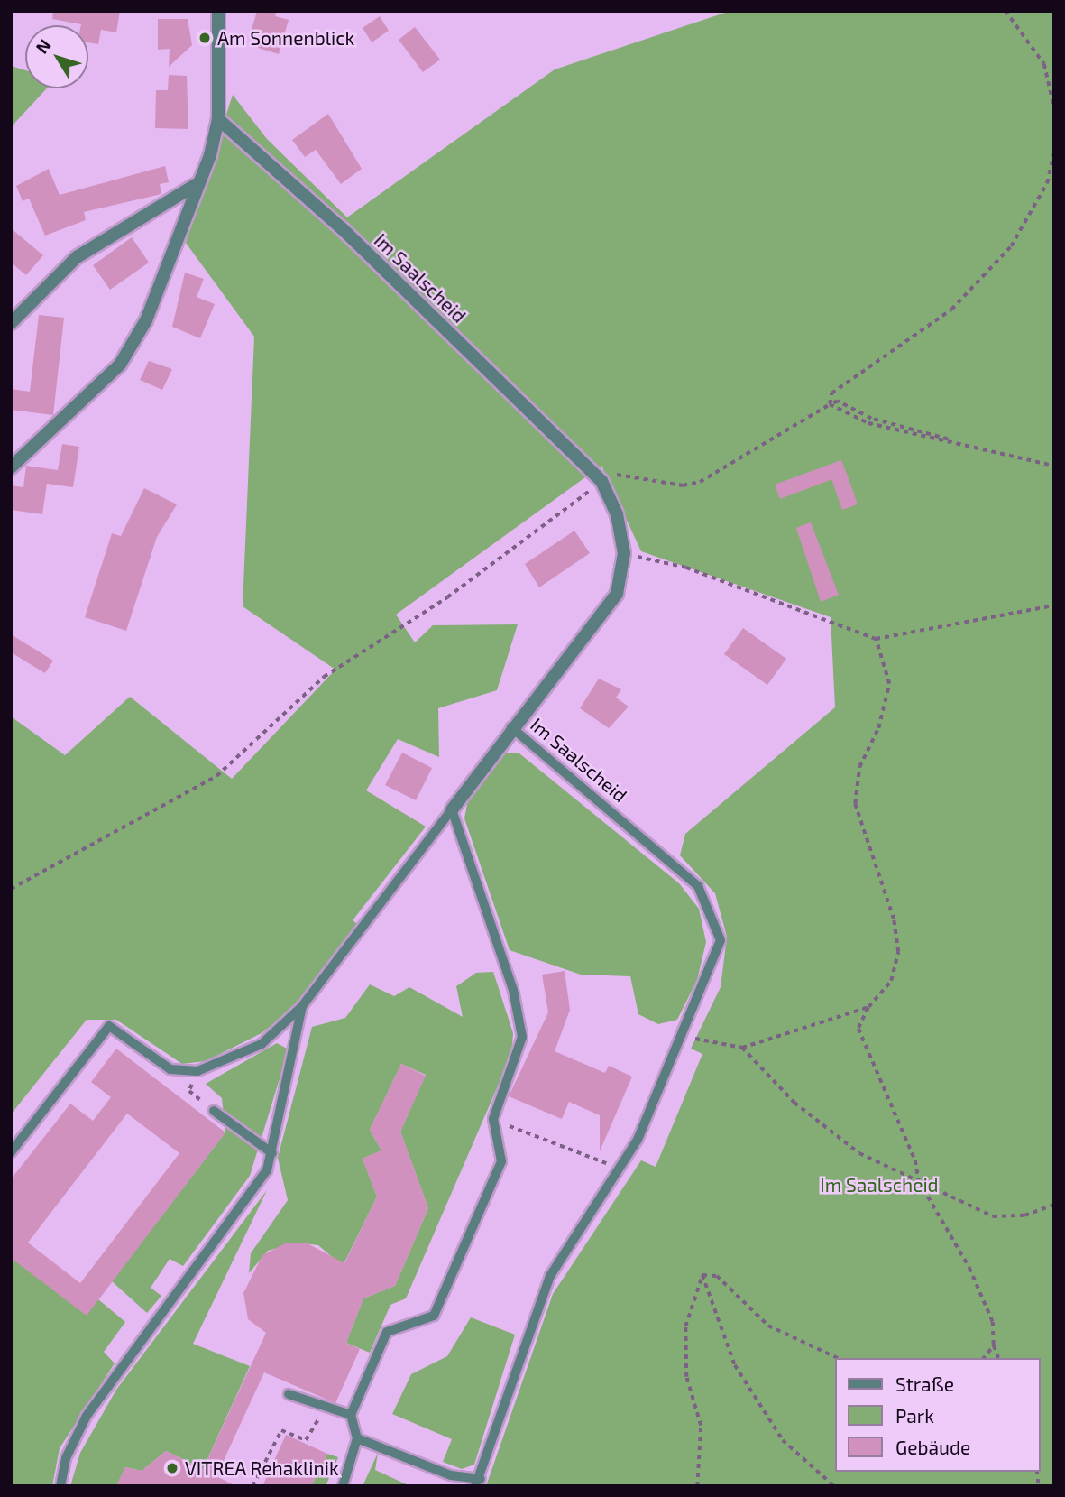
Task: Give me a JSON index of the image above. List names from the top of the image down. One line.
{"streets":{"street":["Im Saalscheid"]},"parks":["Im Saalscheid"],"places":["Am Sonnenblick","VITREA Rehaklinik"],"legend":["Straße","Park","Gebäude"],"north":"top left"}
